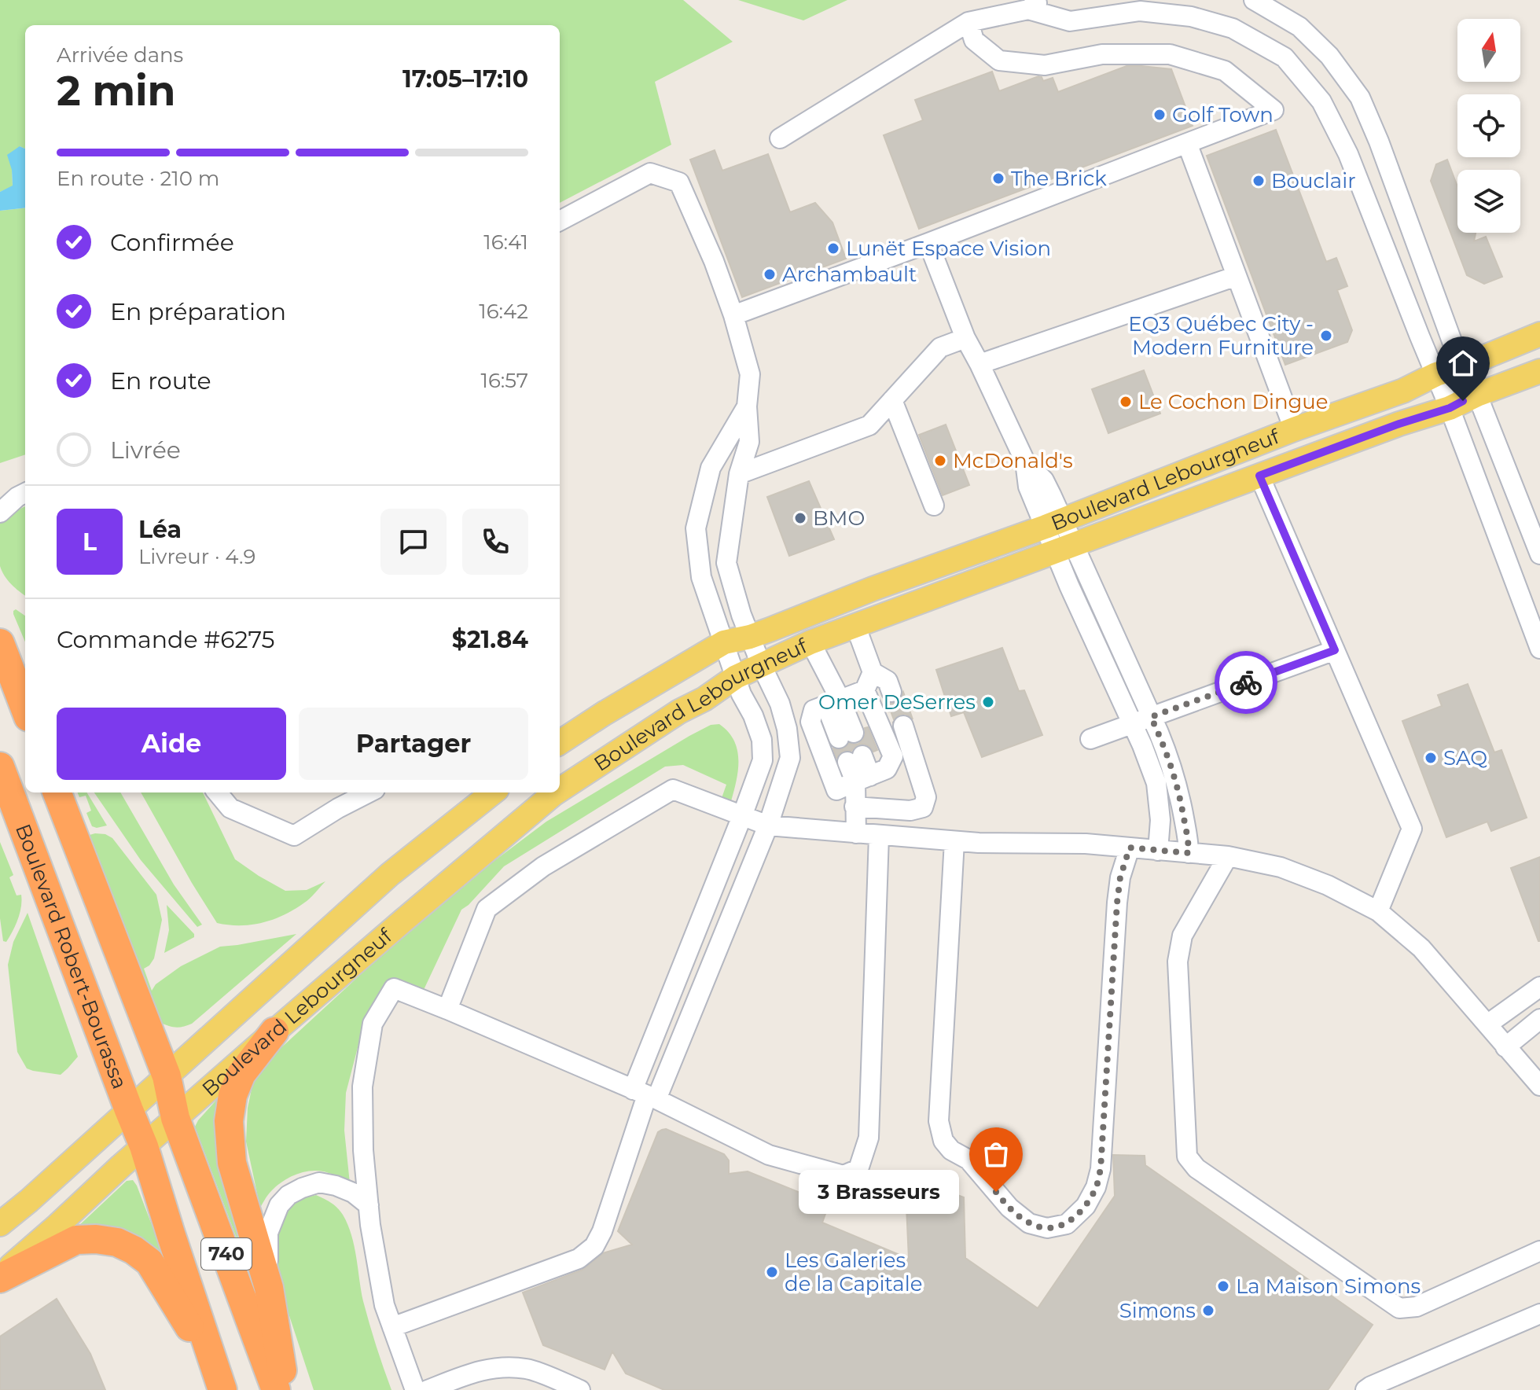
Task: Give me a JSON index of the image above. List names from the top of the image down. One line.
{"streets":{"highway":["Boulevard Robert-Bourassa","740"],"main road":["Boulevard Lebourgneuf"]},"crossings":[["Boulevard Lebourgneuf","Boulevard Robert-Bourassa"],["Boulevard Lebourgneuf","740"],["Boulevard Robert-Bourassa","740"]],"places":["Golf Town","The Brick","Bouclair","Lunët Espace Vision","Archambault","EQ3 Québec City - Modern Furniture","Le Cochon Dingue","McDonald's","BMO","Omer DeSerres","SAQ","3 Brasseurs","Les Galeries de la Capitale","La Maison Simons","Simons"],"north":"top","page":{"heading":["2 min","Arrivée dans","17:05–17:10"],"panel":["Léa","Livreur · 4.9","Commande #6275","$21.84"],"bar":"En route · 210 m","list":[["Confirmée","16:41"],["En préparation","16:42"],["En route","16:57"],"Livrée"],"round":"L","buttons":["Aide","Partager"],"bubble":"3 Brasseurs"}}
